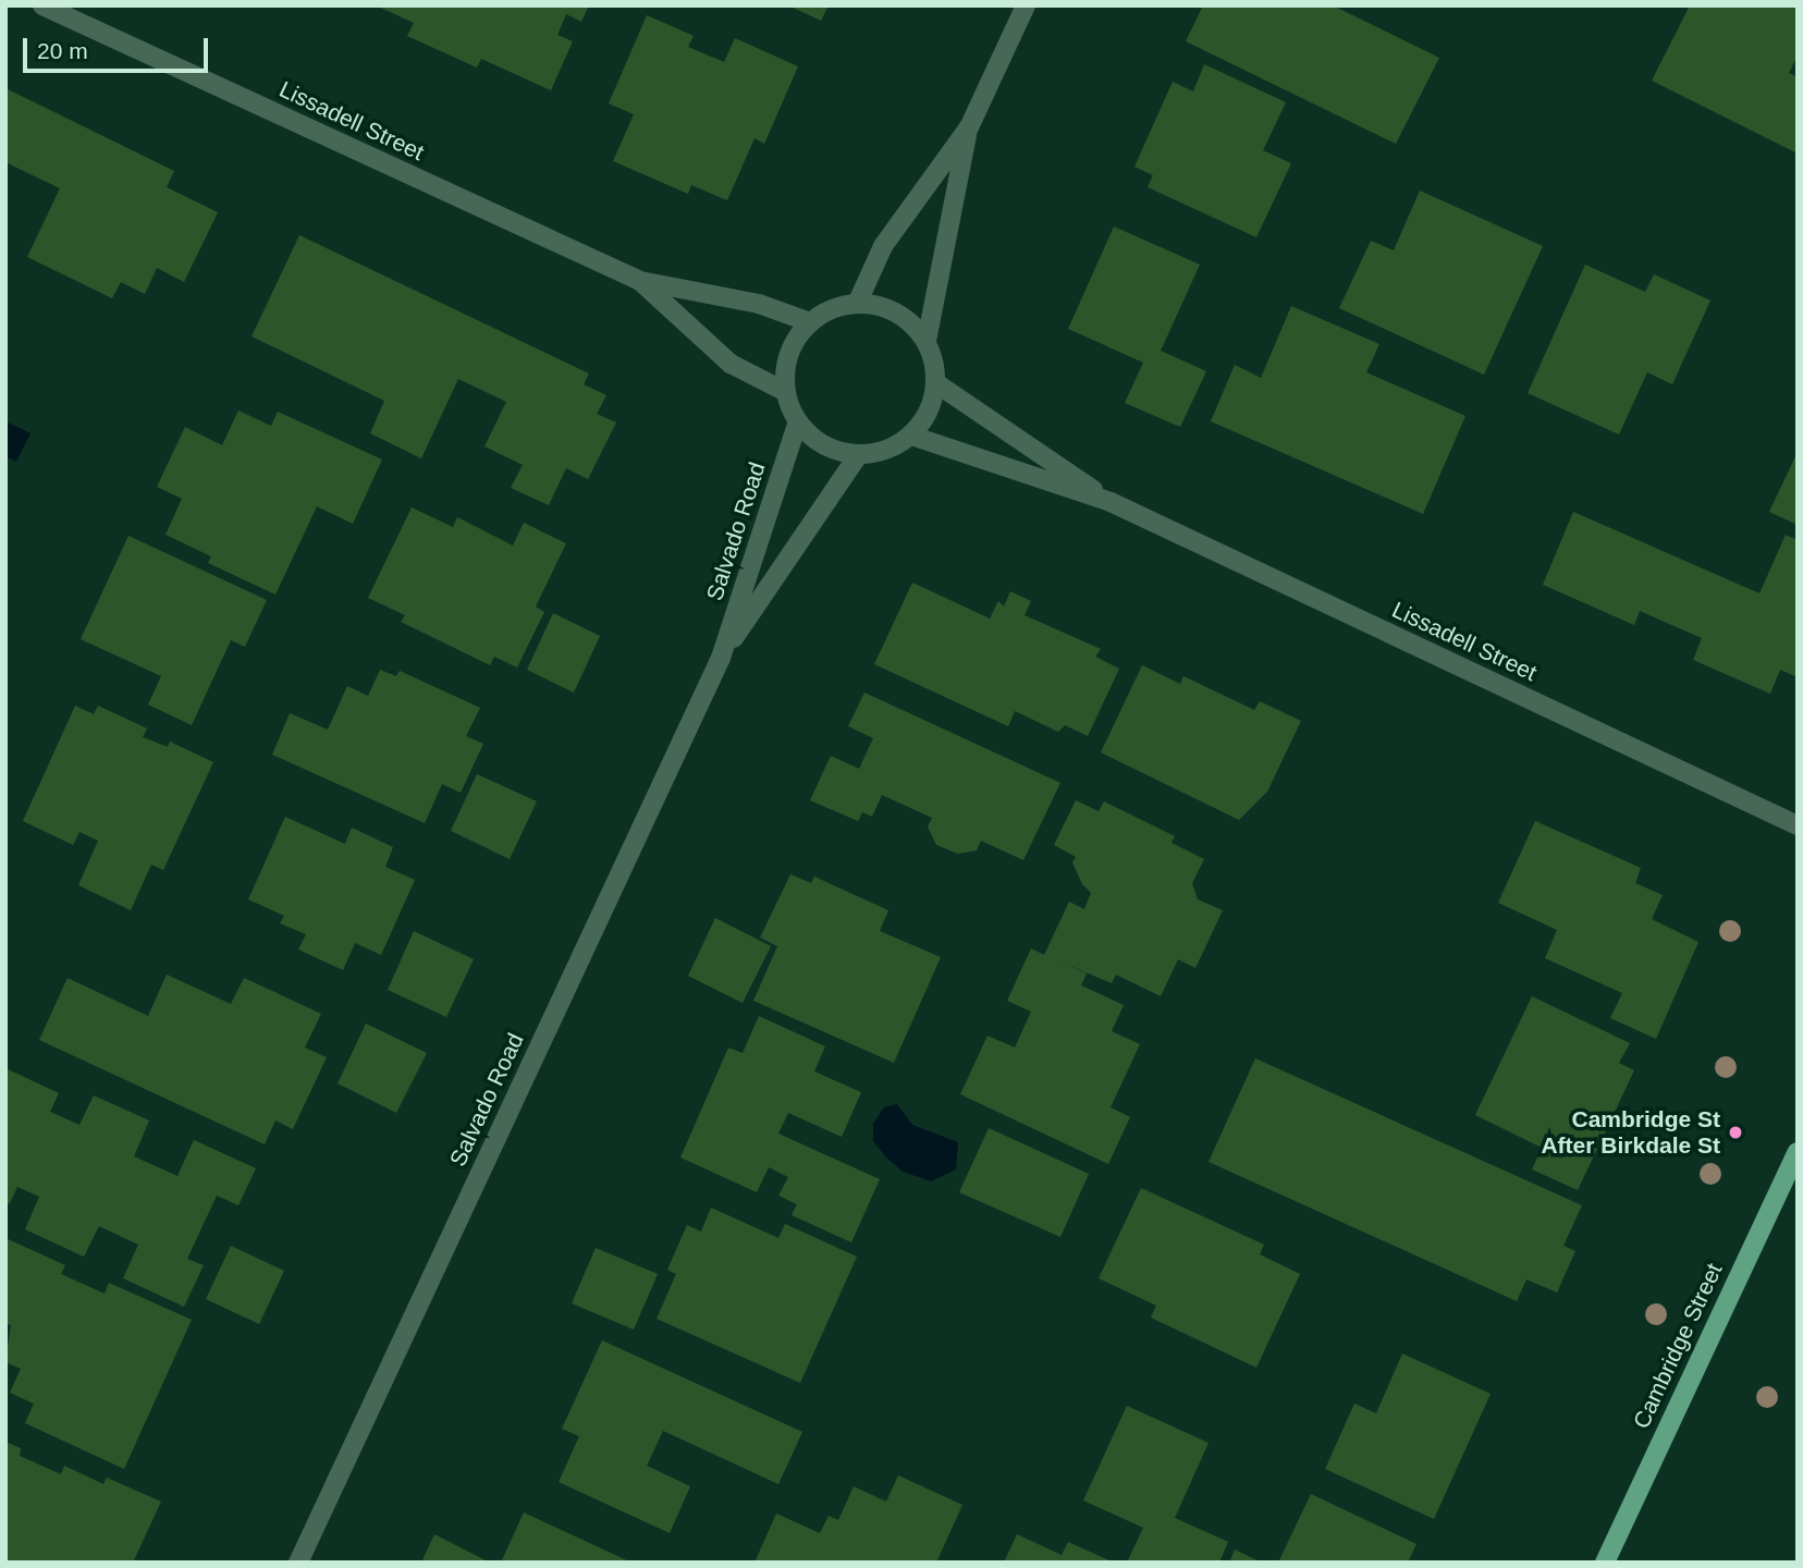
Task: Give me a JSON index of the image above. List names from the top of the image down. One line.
{"streets":{"main road":["Cambridge Street"],"street":["Lissadell Street","Salvado Road"]},"crossings":[["Lissadell Street","Salvado Road"]],"places":["Cambridge St After Birkdale St"],"scale_bar":"20 m"}
